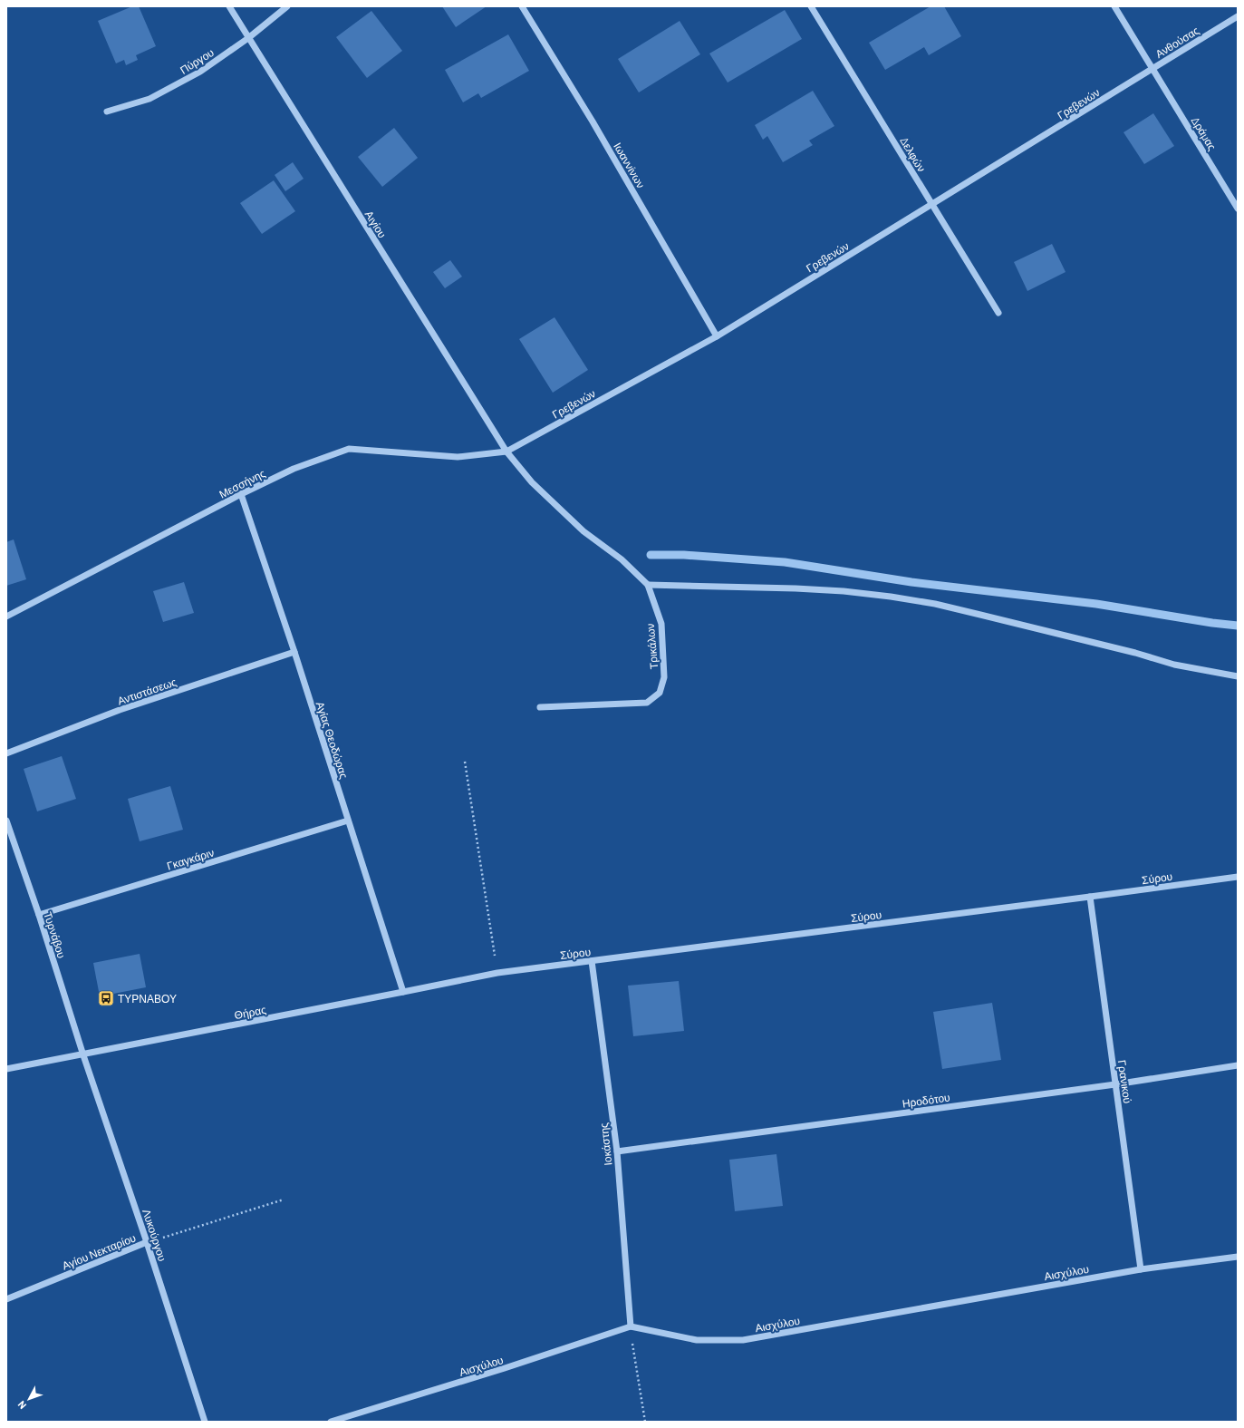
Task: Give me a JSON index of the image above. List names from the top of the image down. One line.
{"streets":{"street":["Ανθούσας","Πύργου","Γρεβενών","Δράμας","Δελφών","Ιωαννίνων","Αιγίου","Μεσσήνης","Τρικάλων","Αντιστάσεως","Αγίας Θεοδώρας","Γκαγκάριν","Σύρου","Τυρνάβου","Θήρας","Γρανικού","Ηροδότου","Ιοκάστης","Λυκούργου","Αγίου Νεκταρίου","Αισχύλου"]},"crossings":[["Ανθούσας","Γρεβενών"],["Ανθούσας","Δράμας"],["Πύργου","Αιγίου"],["Γρεβενών","Δράμας"],["Γρεβενών","Δελφών"],["Γρεβενών","Ιωαννίνων"],["Γρεβενών","Αιγίου"],["Γρεβενών","Μεσσήνης"],["Γρεβενών","Τρικάλων"],["Αιγίου","Μεσσήνης"],["Αιγίου","Τρικάλων"],["Μεσσήνης","Τρικάλων"],["Μεσσήνης","Αγίας Θεοδώρας"],["Αντιστάσεως","Αγίας Θεοδώρας"],["Αγίας Θεοδώρας","Γκαγκάριν"],["Αγίας Θεοδώρας","Θήρας"],["Γκαγκάριν","Τυρνάβου"],["Σύρου","Θήρας"],["Σύρου","Γρανικού"],["Σύρου","Ιοκάστης"],["Τυρνάβου","Θήρας"],["Τυρνάβου","Λυκούργου"],["Θήρας","Λυκούργου"],["Γρανικού","Ηροδότου"],["Γρανικού","Αισχύλου"],["Ηροδότου","Ιοκάστης"],["Ιοκάστης","Αισχύλου"],["Λυκούργου","Αγίου Νεκταρίου"]],"places":{"bus stop":["ΤΥΡΝΑΒΟΥ"]},"north":"bottom left"}
